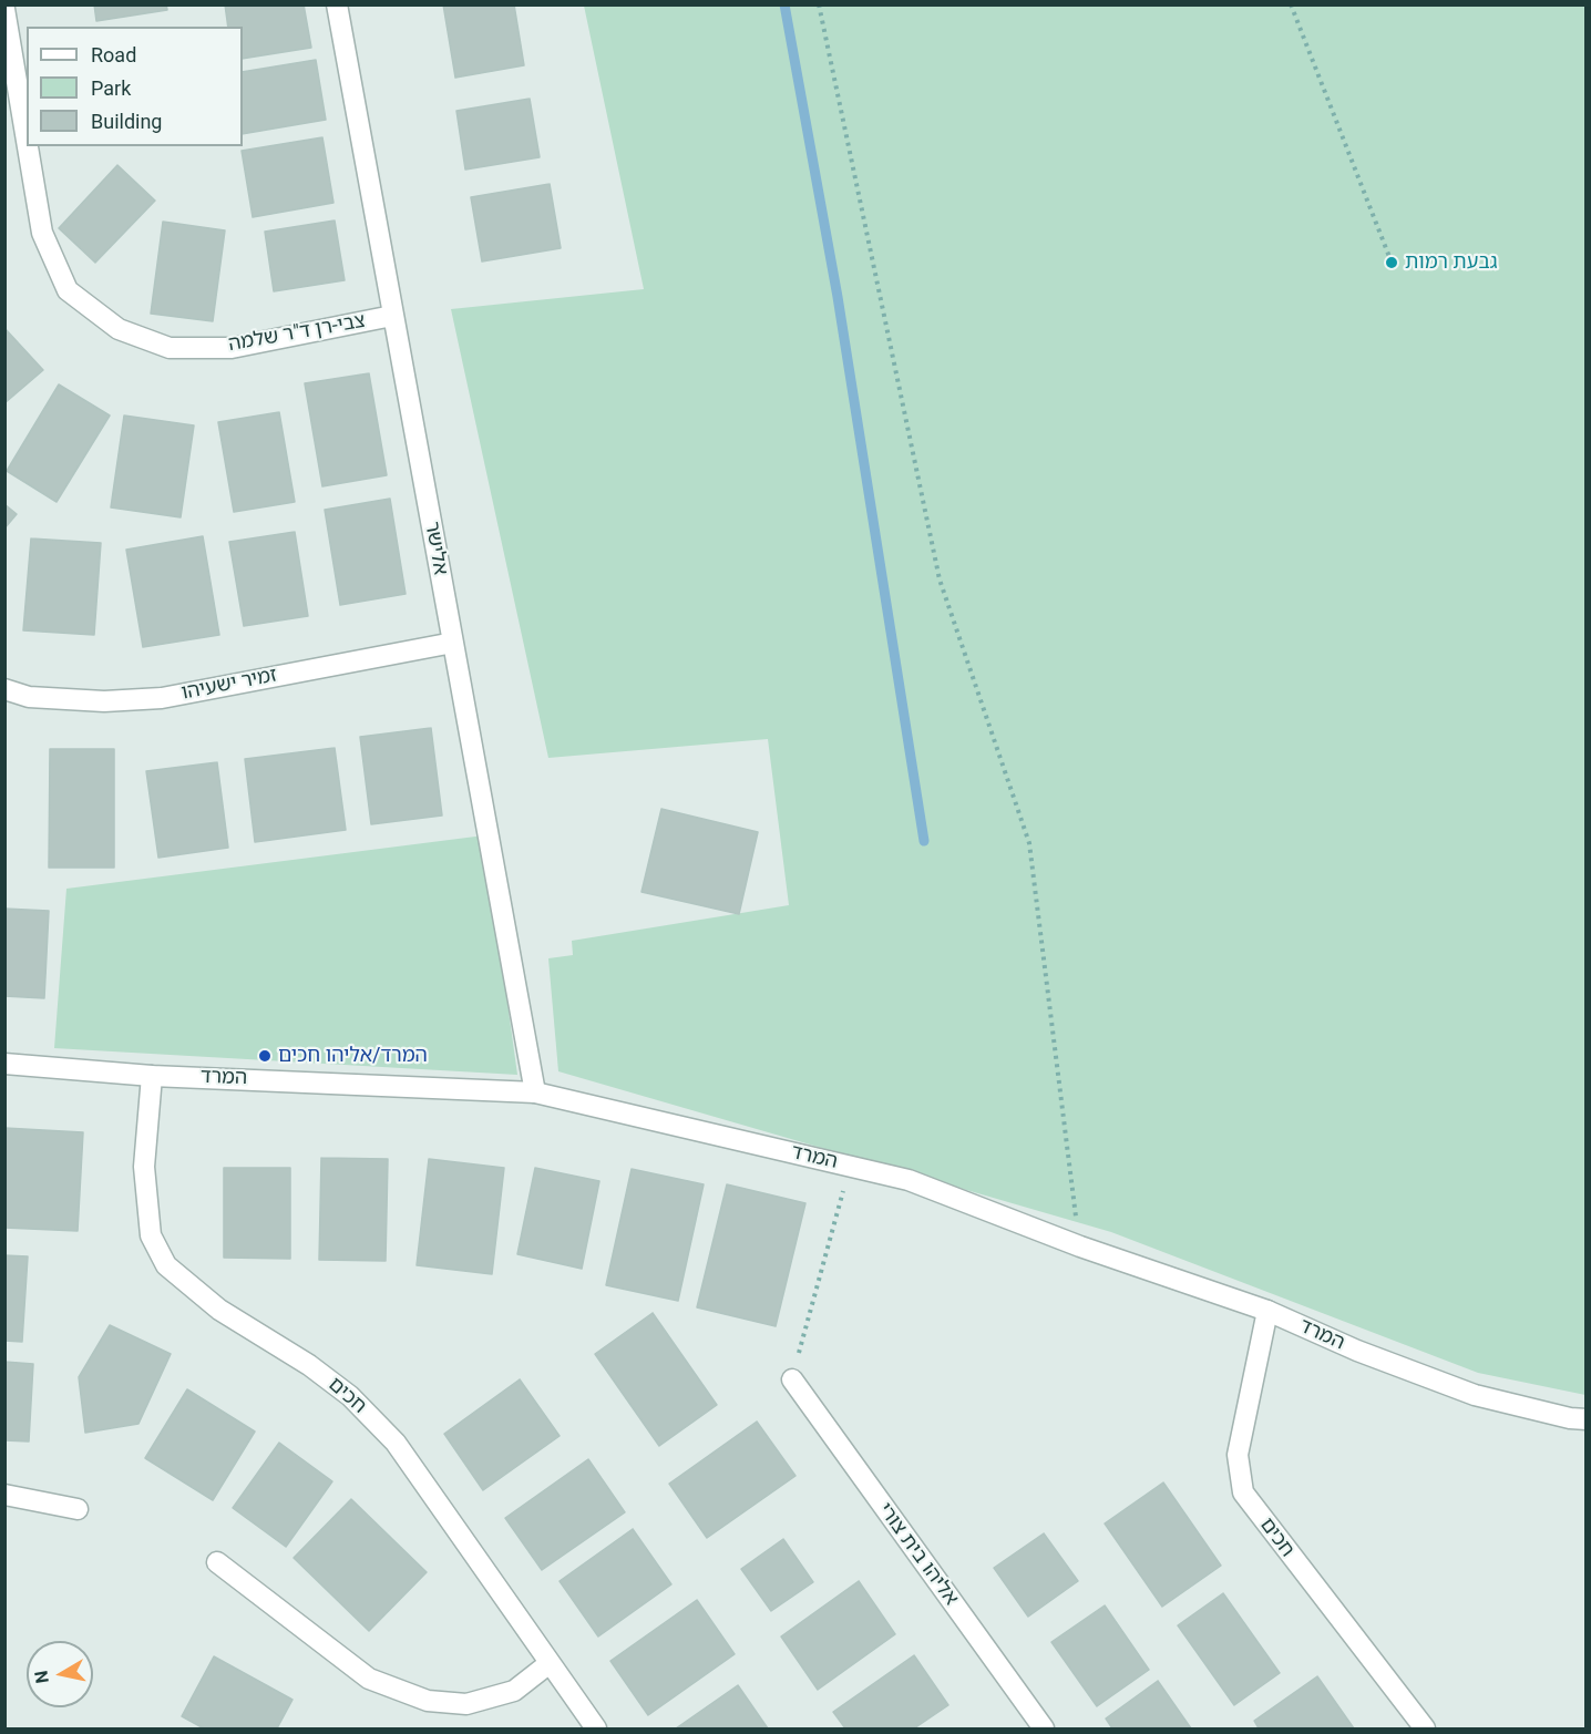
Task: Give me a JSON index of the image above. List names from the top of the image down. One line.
{"streets":{"street":["צבי-רן ד\"ר שלמה","אלישר","זמיר ישעיהו","המרד","חכים","אליהו בית צורי"]},"crossings":[["צבי-רן ד\"ר שלמה","אלישר"],["אלישר","זמיר ישעיהו"],["אלישר","המרד"],["המרד","חכים"]],"places":["גבעת רמות","המרד/אליהו חכים"],"legend":["Road","Park","Building"],"north":"left"}
